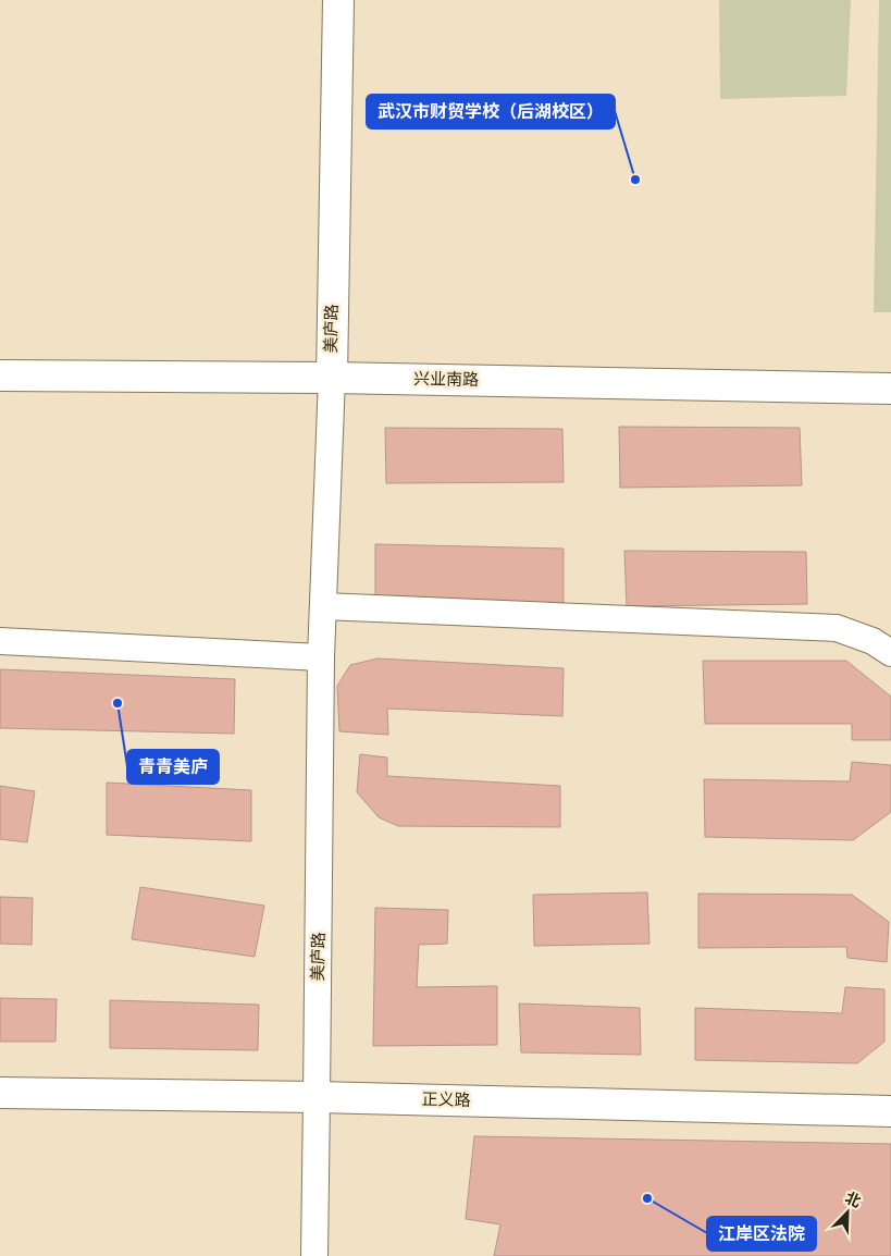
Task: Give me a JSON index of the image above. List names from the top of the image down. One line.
{"streets":{"street":["美庐路","兴业南路","正义路"]},"crossings":[["美庐路","兴业南路"],["美庐路","正义路"]],"places":["武汉市财贸学校（后湖校区）","青青美庐","江岸区法院"],"north":"top right"}
